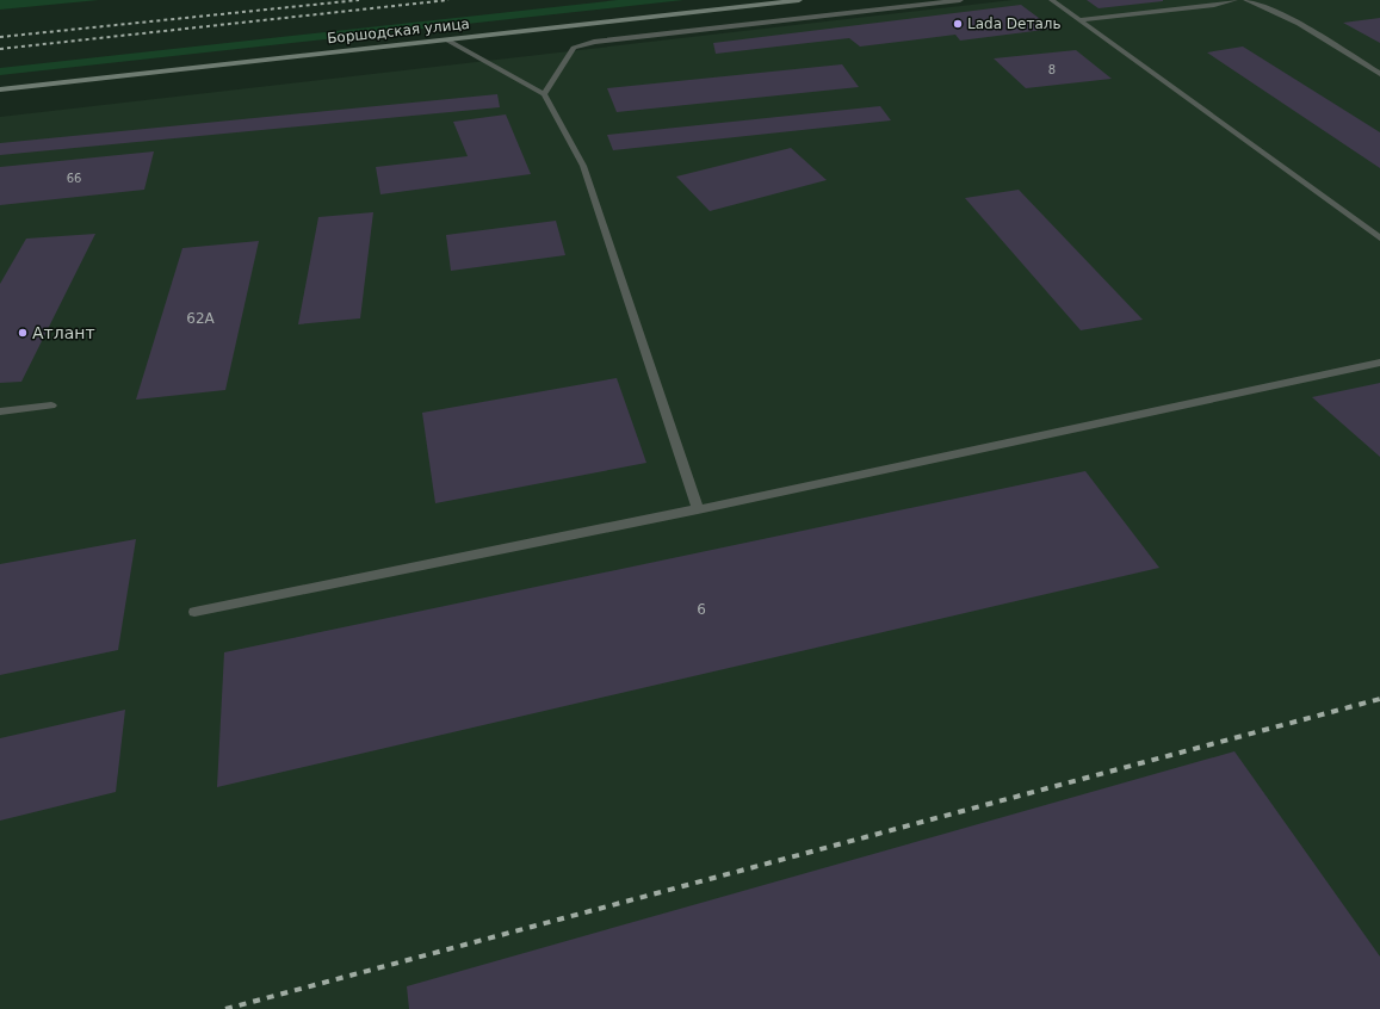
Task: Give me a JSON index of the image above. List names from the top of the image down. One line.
{"streets":{"street":["Боршодская улица"]},"places":["Lada Dеталь","Атлант"],"house_numbers":["8","66","62А","6"]}
